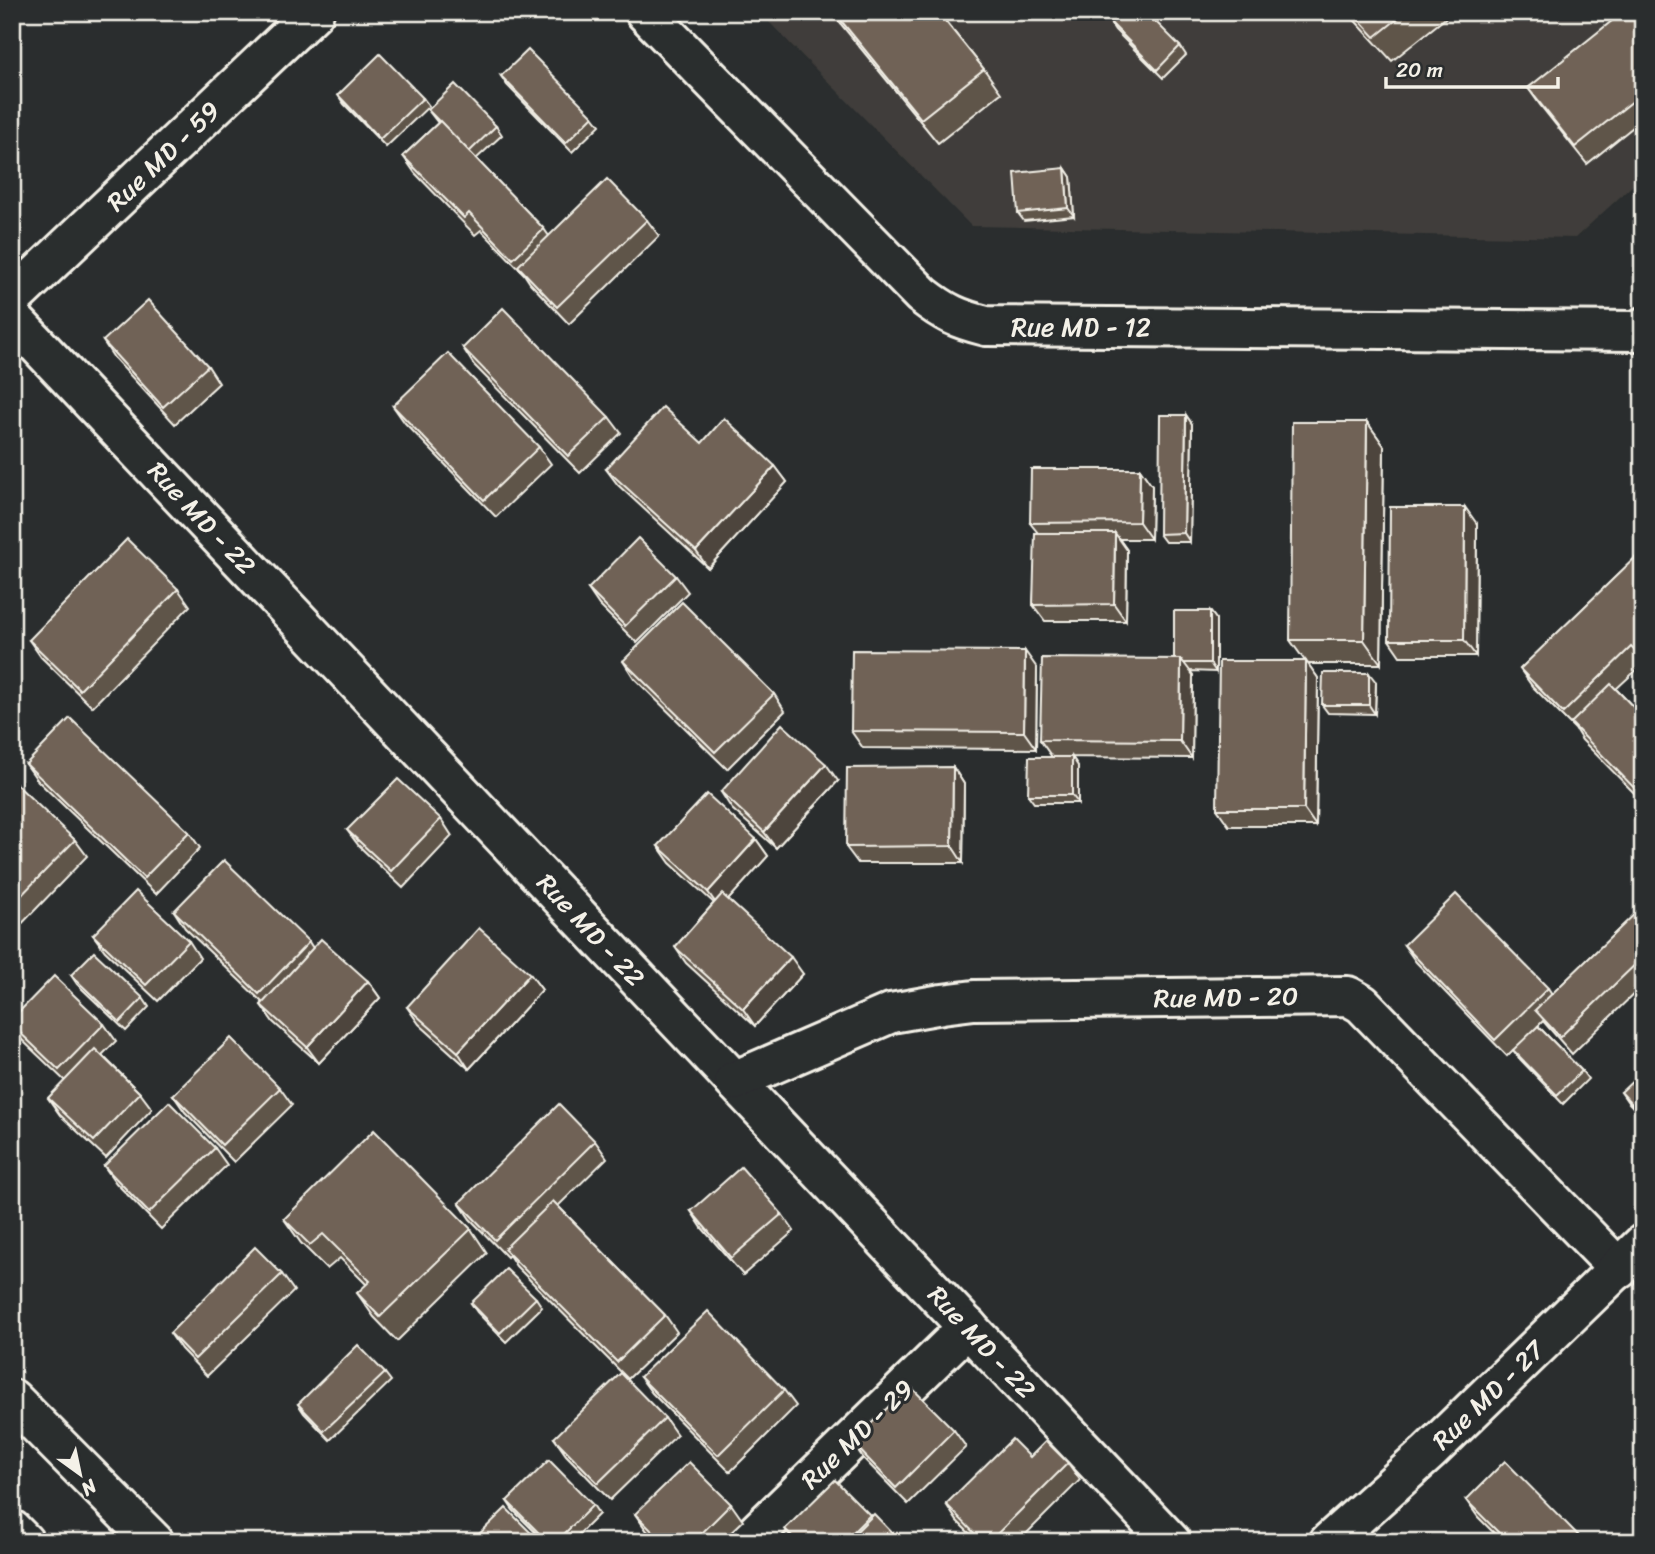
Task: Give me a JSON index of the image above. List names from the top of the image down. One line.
{"streets":{"street":["Rue MD - 59","Rue MD - 12","Rue MD - 22","Rue MD - 20","Rue MD - 27","Rue MD - 29"]},"crossings":[["Rue MD - 22","Rue MD - 20"],["Rue MD - 22","Rue MD - 29"],["Rue MD - 20","Rue MD - 27"]],"scale_bar":"20 m","north":"bottom right"}
